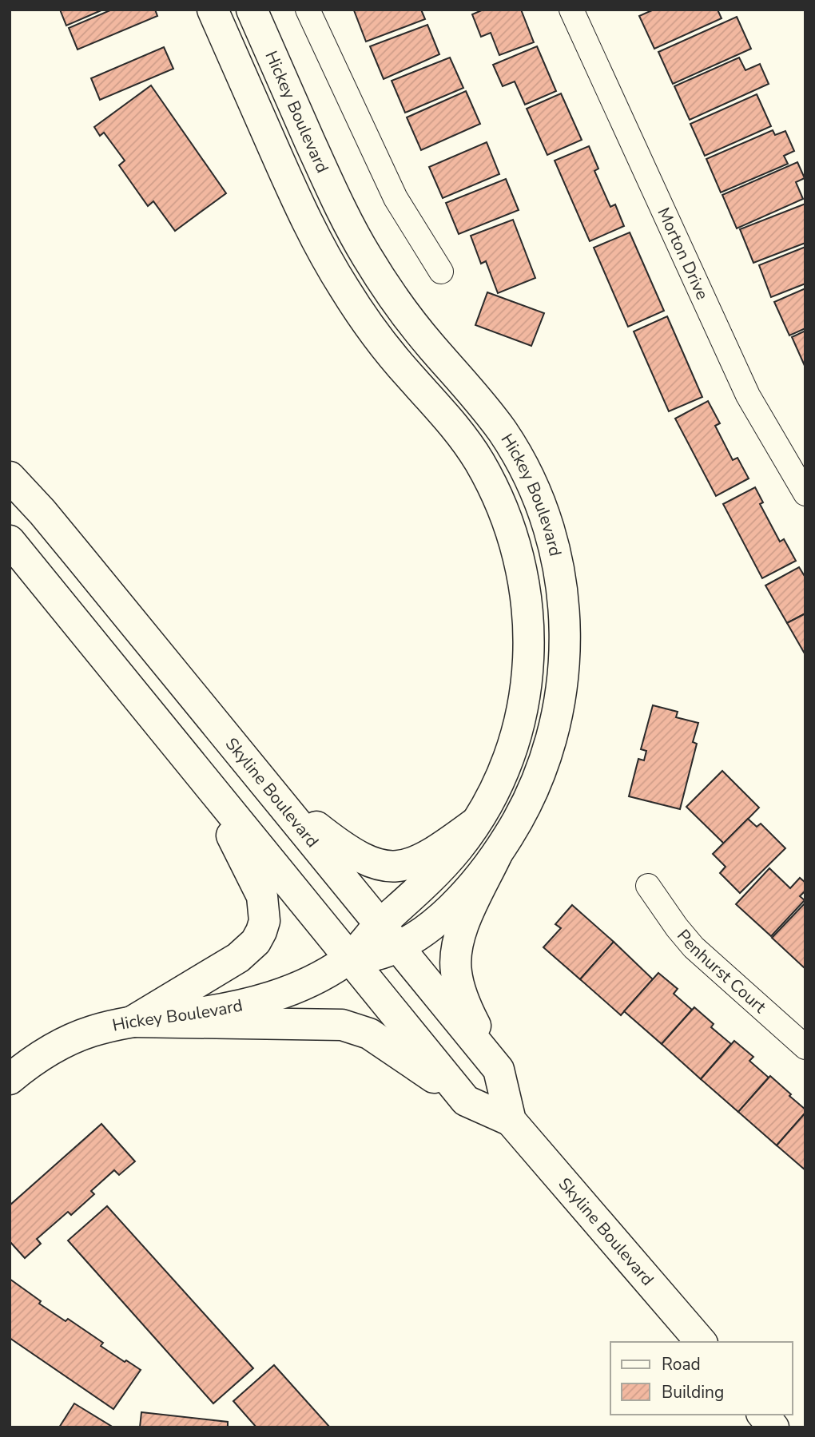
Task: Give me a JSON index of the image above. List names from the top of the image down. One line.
{"streets":{"main road":["Hickey Boulevard","Skyline Boulevard"],"street":["Morton Drive","Penhurst Court"]},"crossings":[["Hickey Boulevard","Skyline Boulevard"]],"legend":["Road","Building"]}
